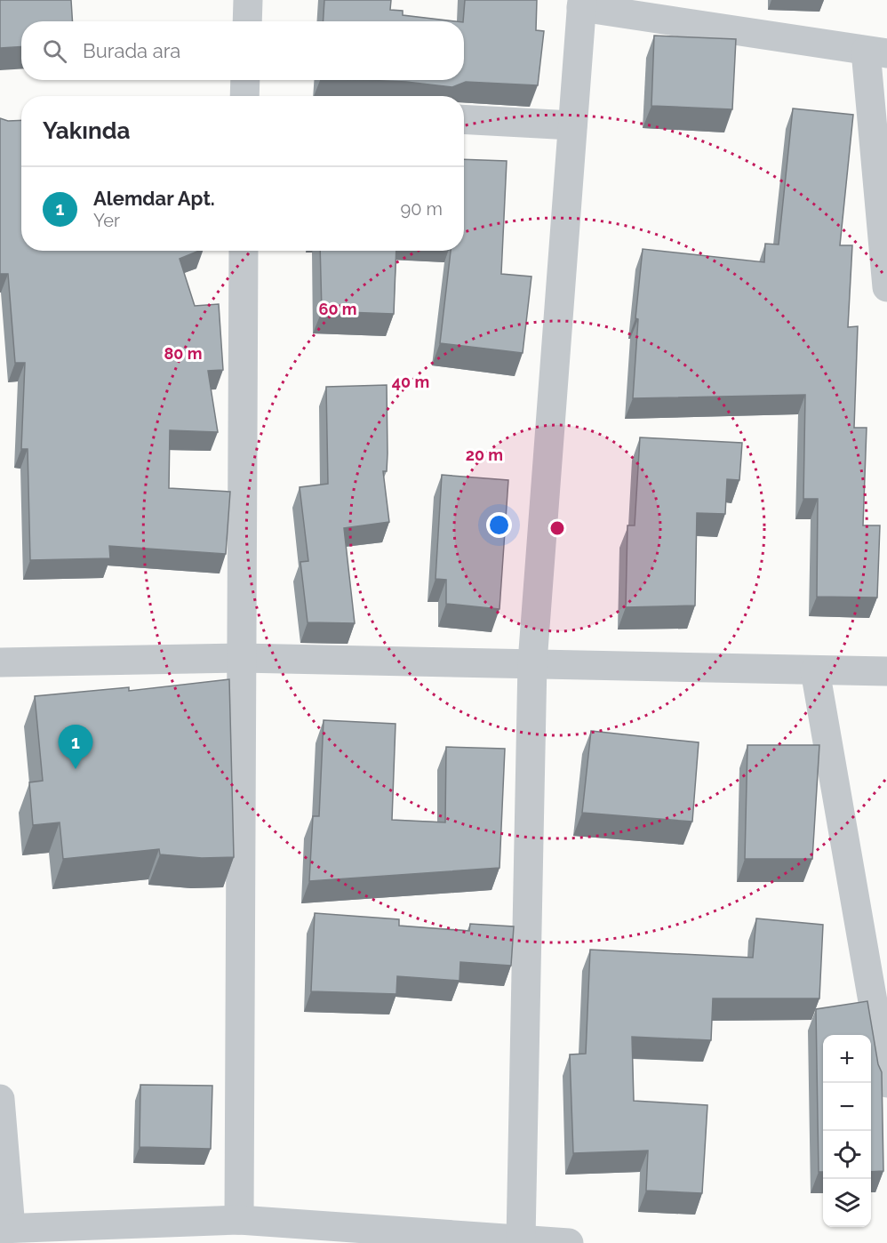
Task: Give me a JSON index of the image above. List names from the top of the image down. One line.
{"page":{"search":"Burada ara","heading":"Yakında","list":[{"mark":"1","name":"Alemdar Apt.","note":"Yer","value":"90 m"}],"pins":"1","map_buttons":["+","−"]},"rings":["60 m","80 m","40 m","20 m"]}
